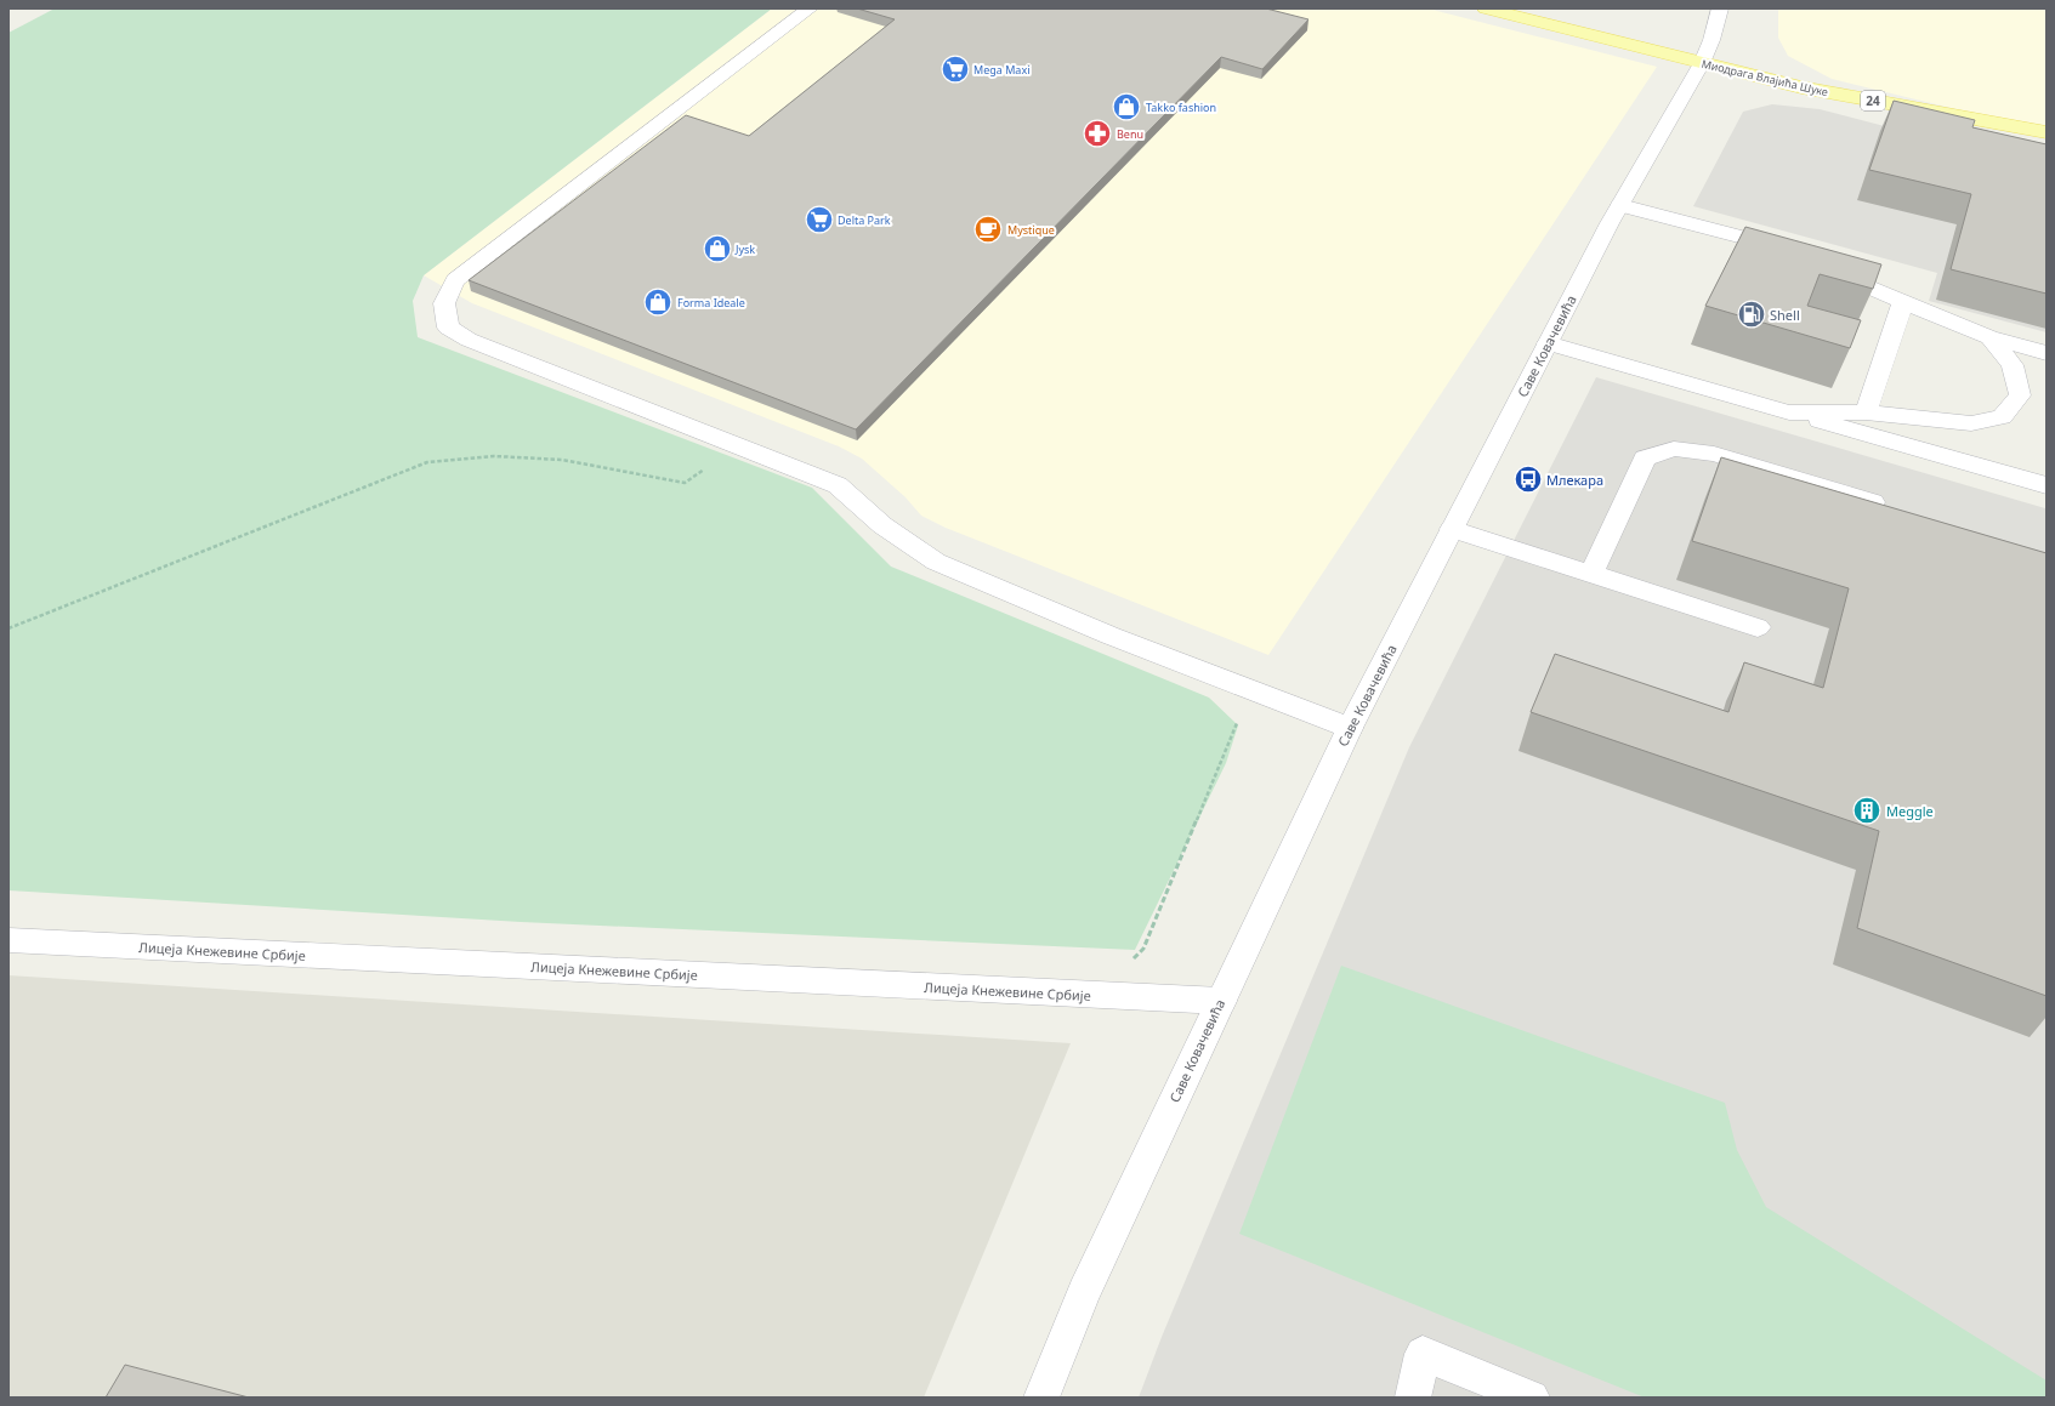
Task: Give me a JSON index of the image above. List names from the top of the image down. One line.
{"streets":{"main road":["Миодрага Влајића Шуке","24"],"street":["Саве Ковачевића","Лицеја Кнежевине Србије"]},"crossings":[["Миодрага Влајића Шуке","Саве Ковачевића"],["Саве Ковачевића","Лицеја Кнежевине Србије"]],"places":{"supermarket":["Mega Maxi","Delta Park"],"shop":["Takko fashion","Jysk","Forma Ideale"],"pharmacy":["Benu"],"cafe":["Mystique"],"fuel station":["Shell"],"bus stop":["Млекара"],"building":["Meggle"]}}
